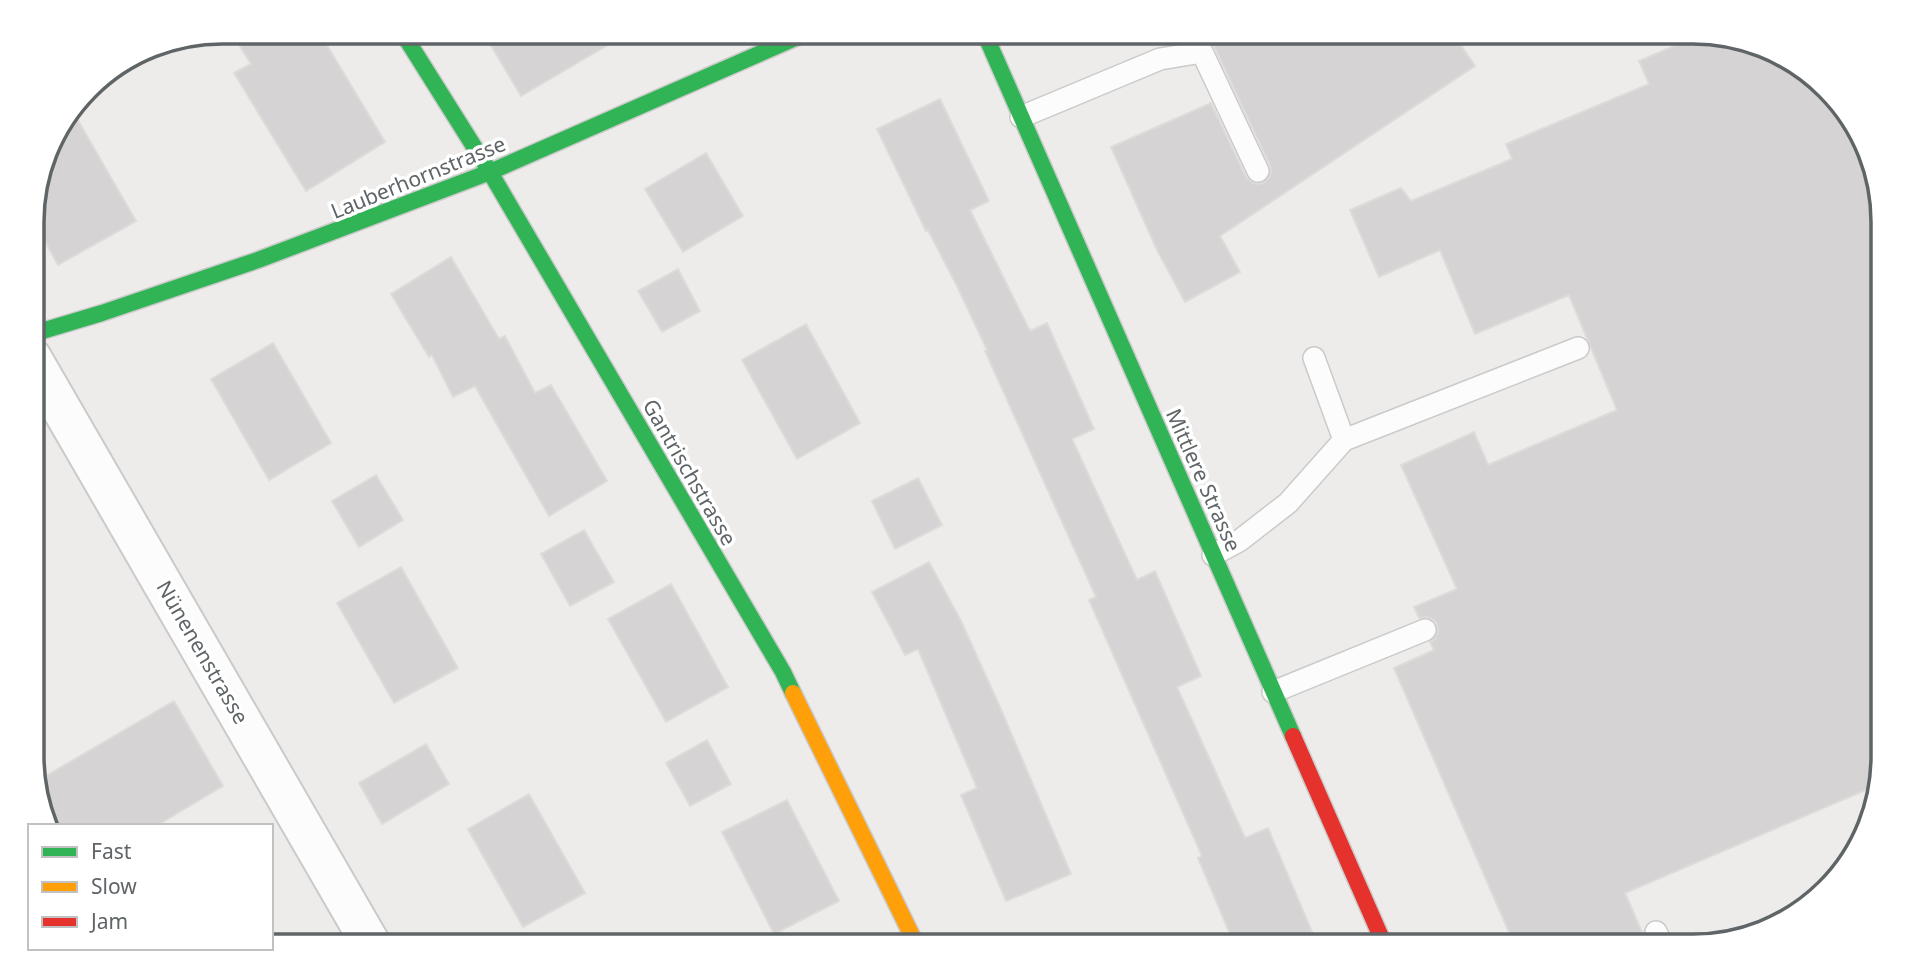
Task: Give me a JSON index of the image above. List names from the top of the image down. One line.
{"streets":{"street":["Lauberhornstrasse","Gantrischstrasse","Mittlere Strasse","Nünenenstrasse"]},"crossings":[["Lauberhornstrasse","Gantrischstrasse"]],"legend":["Fast","Slow","Jam"]}
